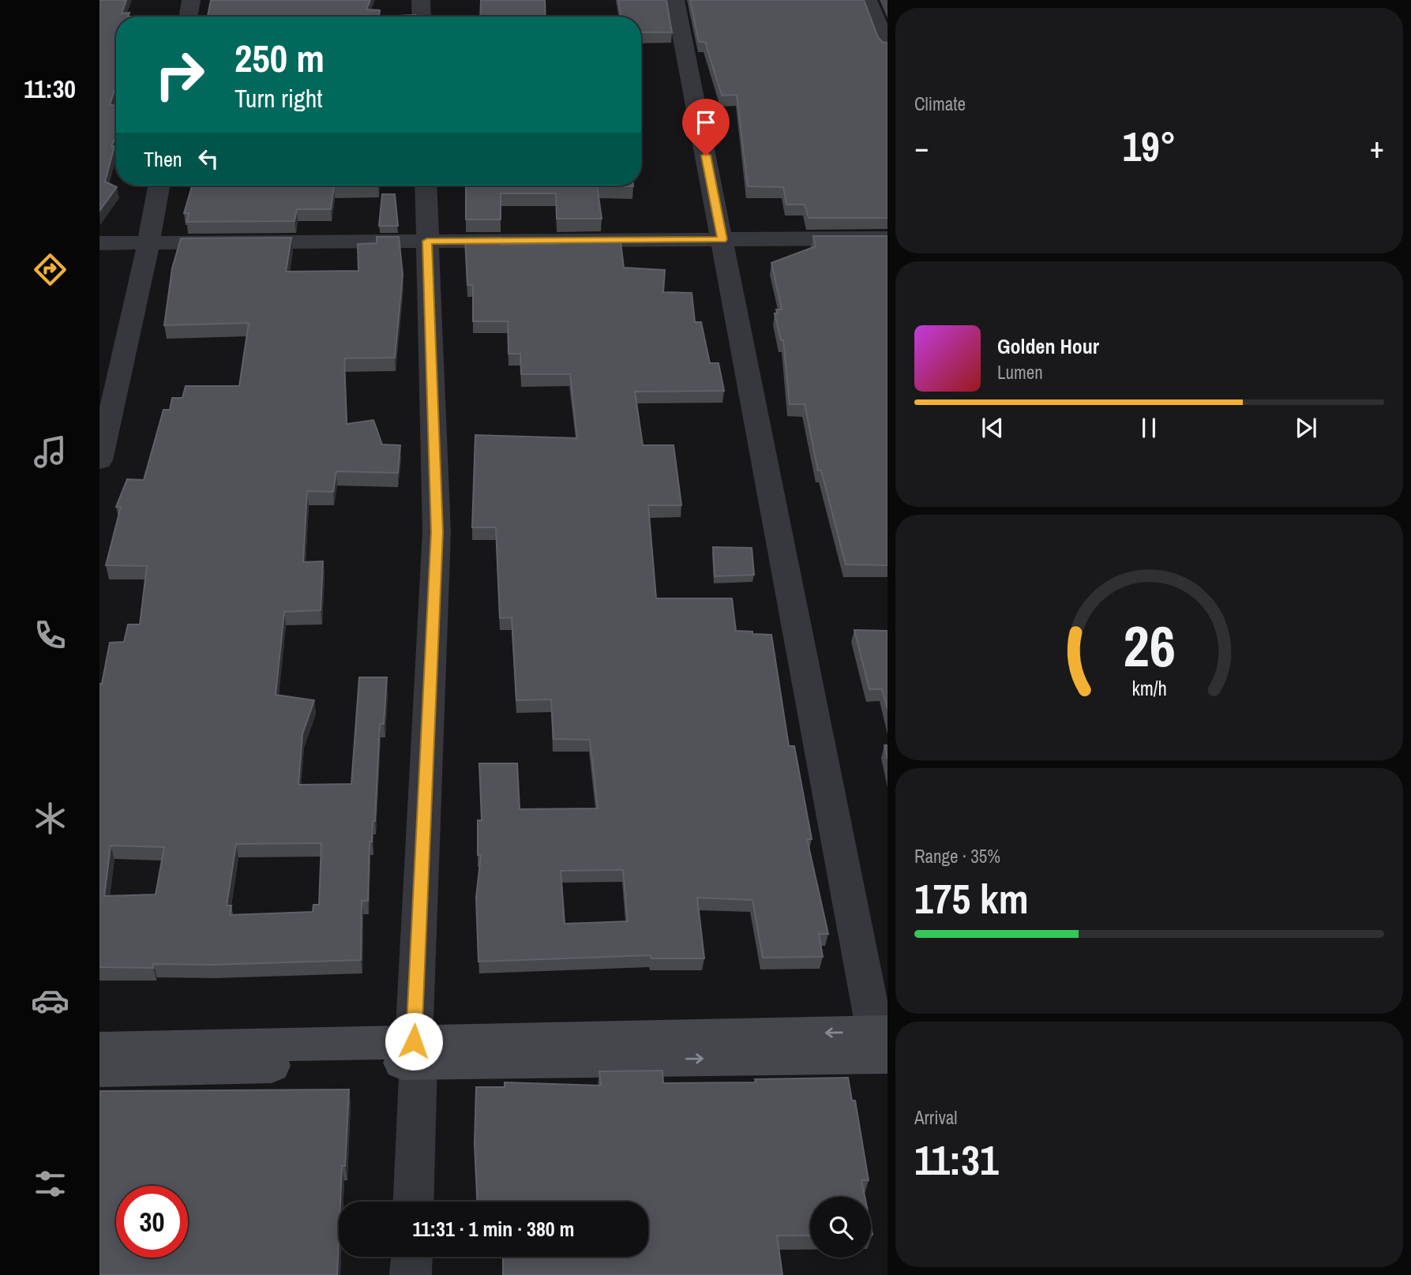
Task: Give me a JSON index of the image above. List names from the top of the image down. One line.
{"page":{"tabs":"11:30","tile":["Climate",["Range · 35%","175 km"],["Arrival","11:31"]],"turn":["250 m","Turn right"],"heat":["−","19°","+"],"then":"Then","song":["Golden Hour","Lumen"],"limit":"30","trip":"11:31 · 1 min · 380 m","gauge":["26","km/h"]}}
